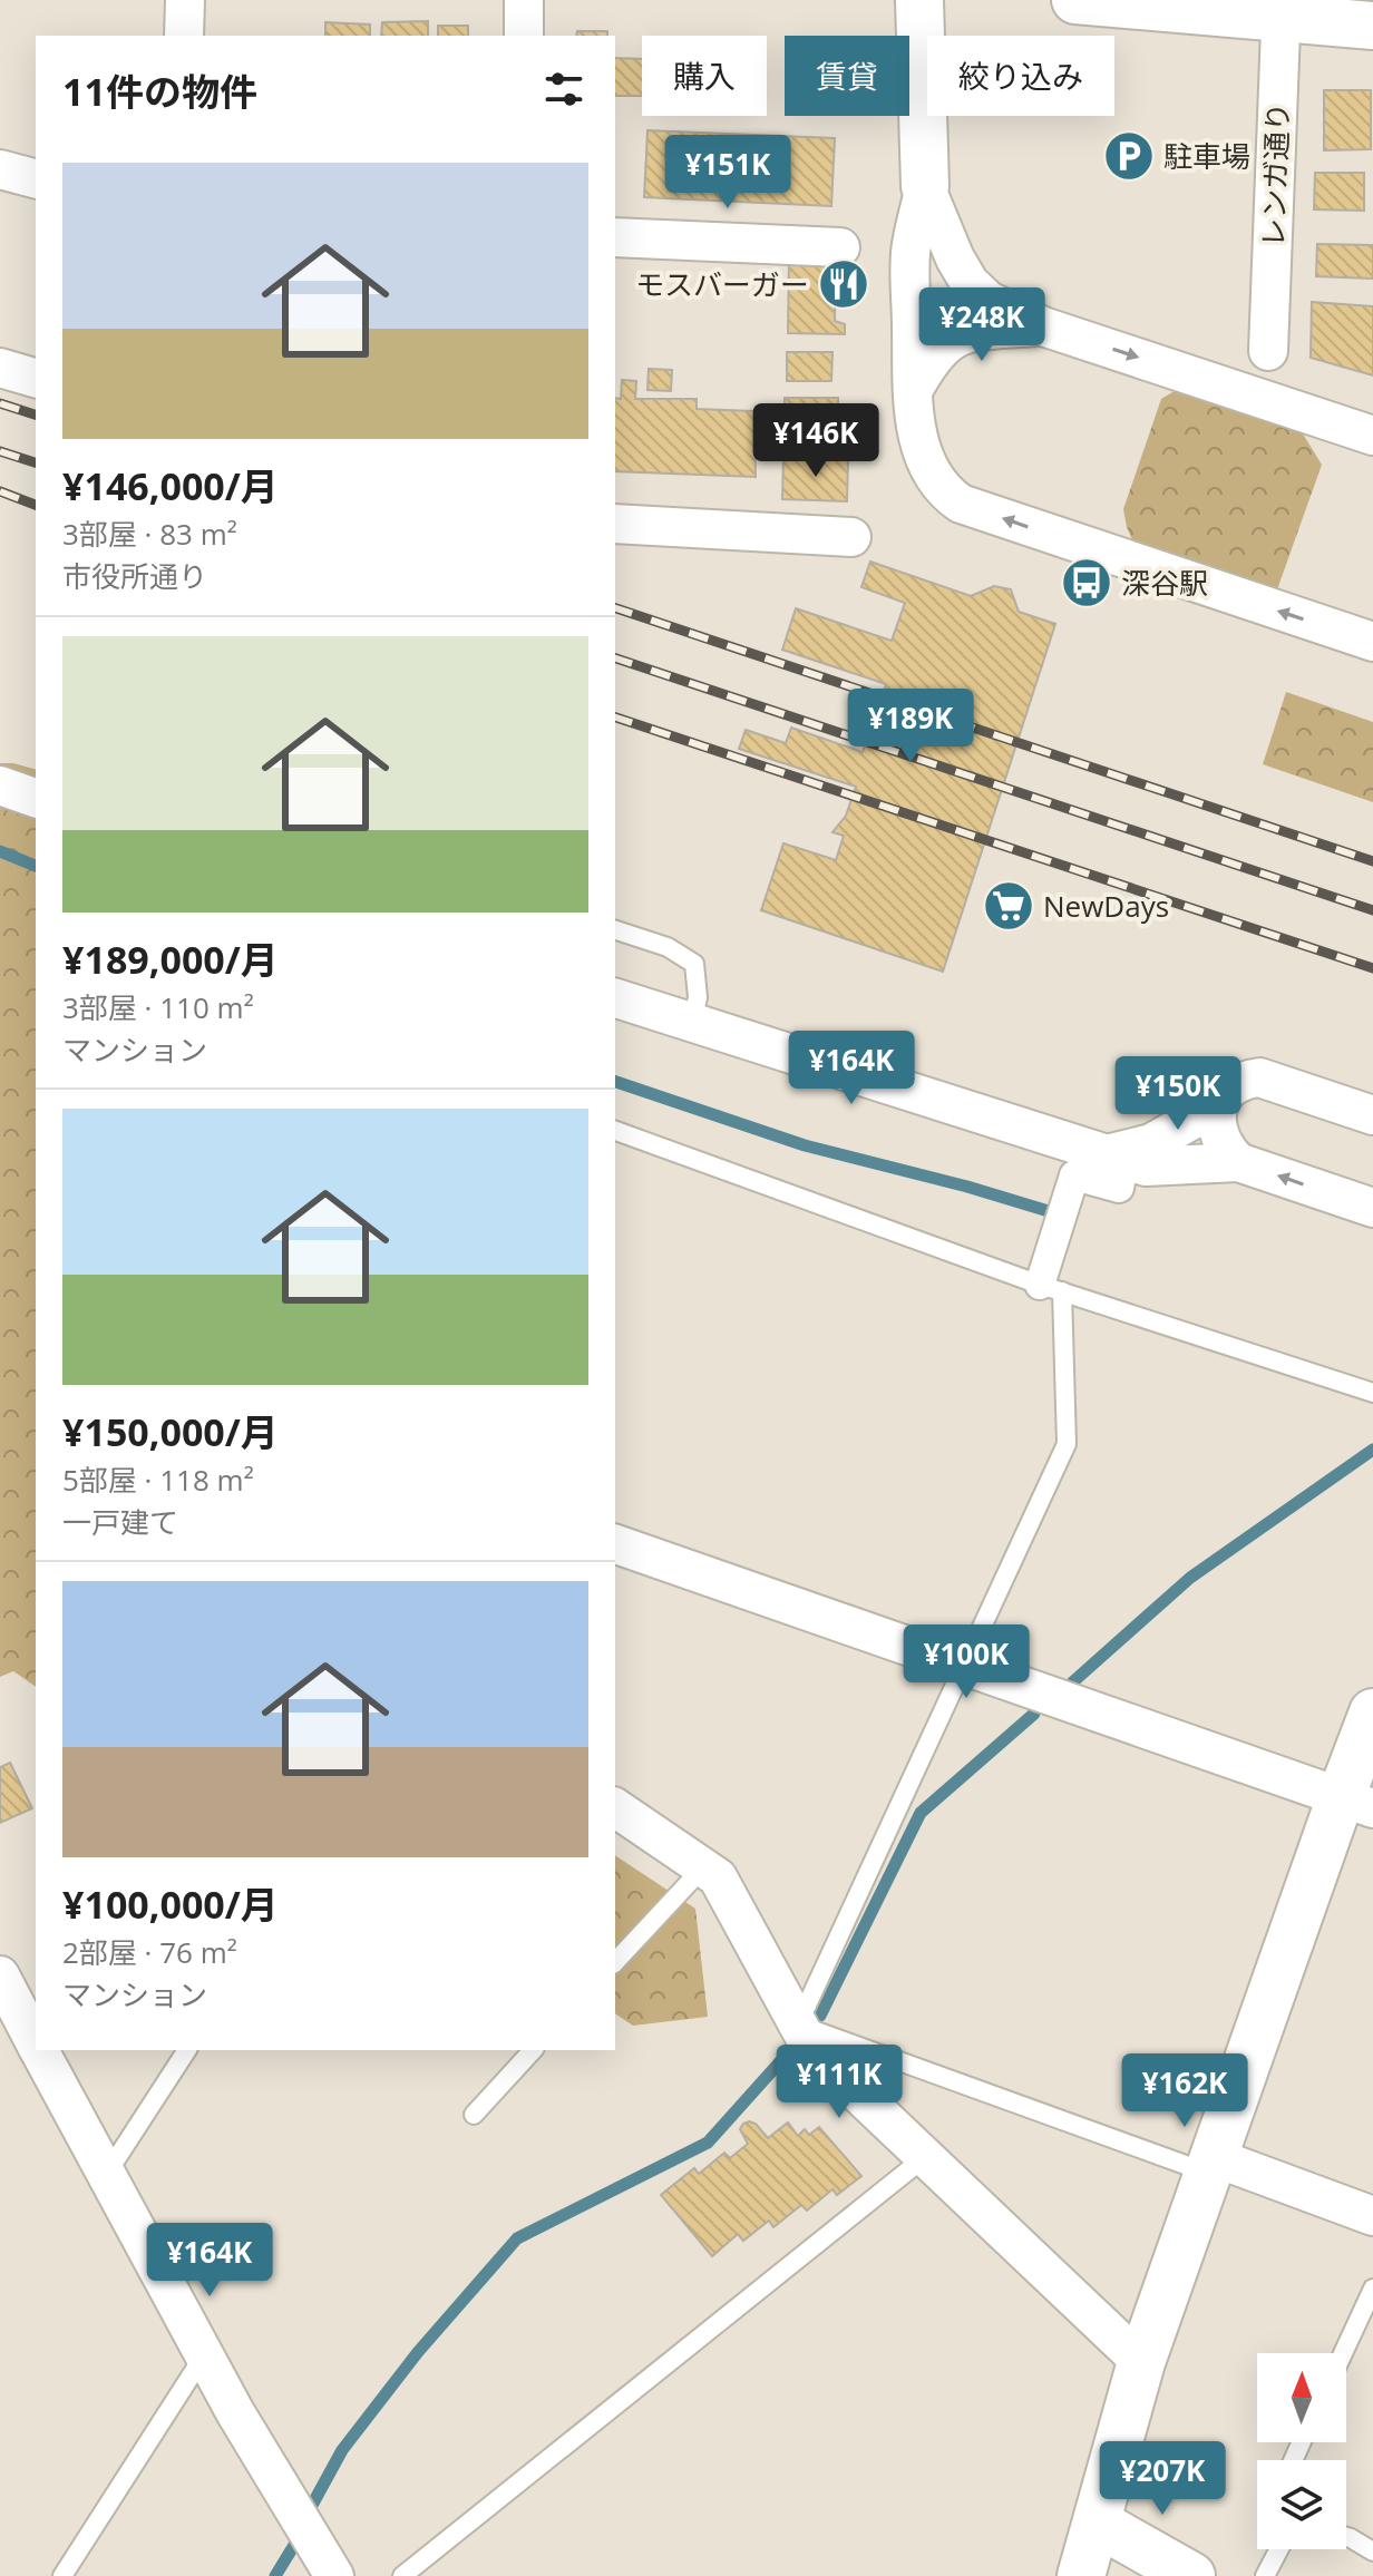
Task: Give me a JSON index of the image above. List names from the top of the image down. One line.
{"streets":{"street":["レンガ通り"]},"places":{"parking":["駐車場"],"restaurant":["モスバーガー"],"bus stop":["深谷駅"],"supermarket":["NewDays"]},"north":"top","page":{"chip":["購入","賃貸","絞り込み"],"heading":"11件の物件","price":["¥151K","¥248K","¥146K","¥189K","¥164K","¥150K","¥100K","¥111K","¥162K","¥164K","¥207K"],"list":[{"name":"¥146,000/月","note":"3部屋 · 83 m² · 市役所通り"},{"name":"¥189,000/月","note":"3部屋 · 110 m² · マンション"},{"name":"¥150,000/月","note":"5部屋 · 118 m² · 一戸建て"},{"name":"¥100,000/月","note":"2部屋 · 76 m² · マンション"}]}}
